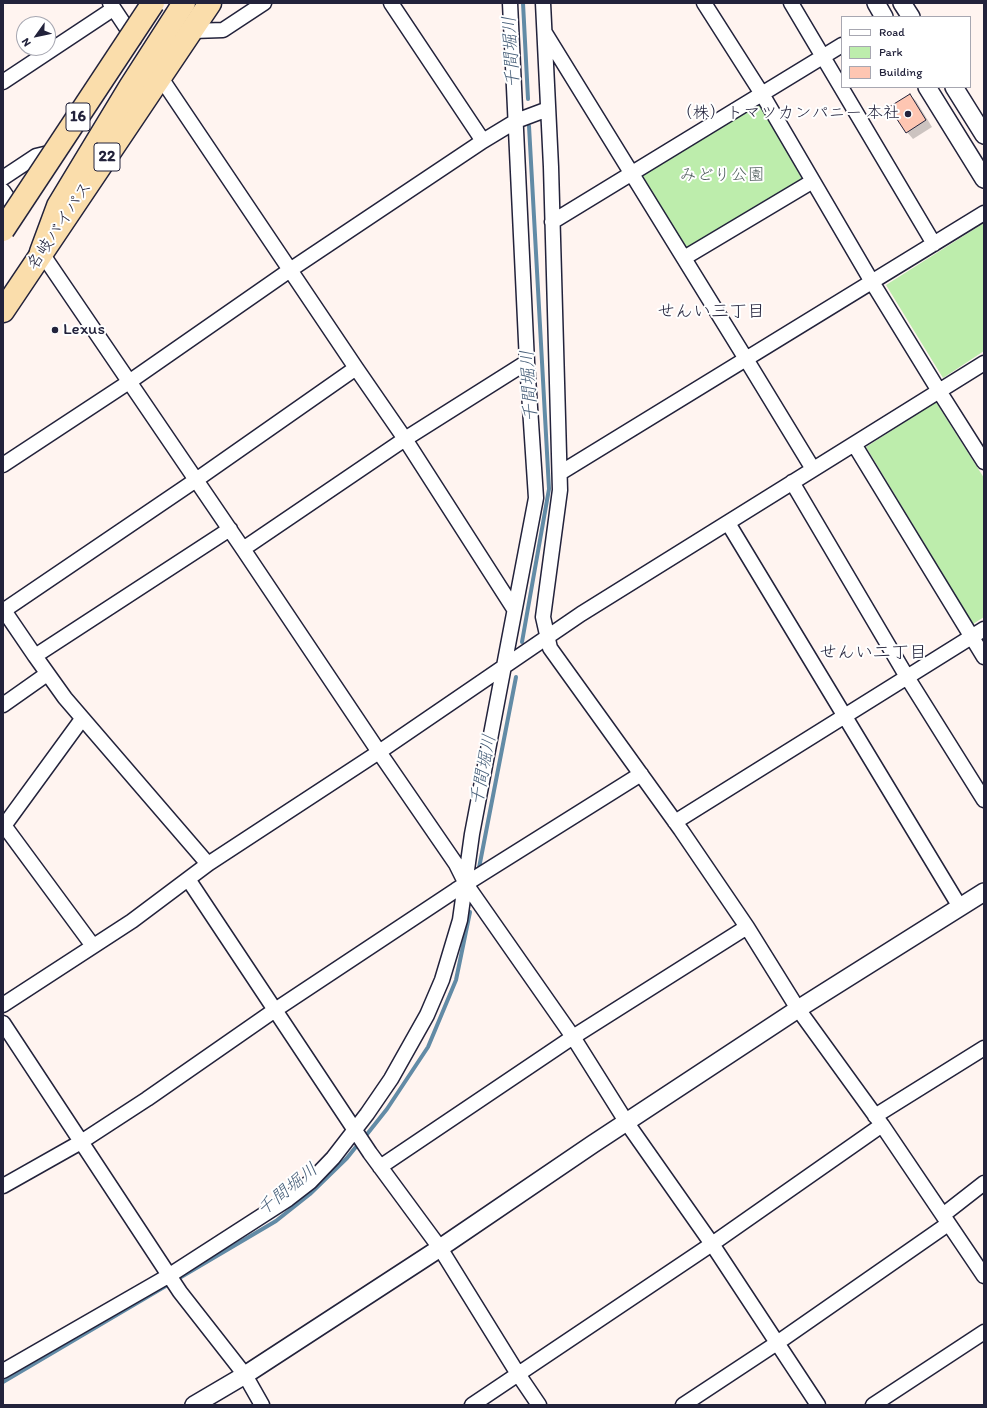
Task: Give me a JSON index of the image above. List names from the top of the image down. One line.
{"streets":{"highway":["16","22","名岐バイパス"]},"districts":["せんい三丁目","せんい二丁目"],"water":["千間堀川"],"parks":["みどり公園"],"places":["（株）トマツカンパニー 本社","Lexus"],"legend":["Road","Park","Building"],"north":"bottom left"}
